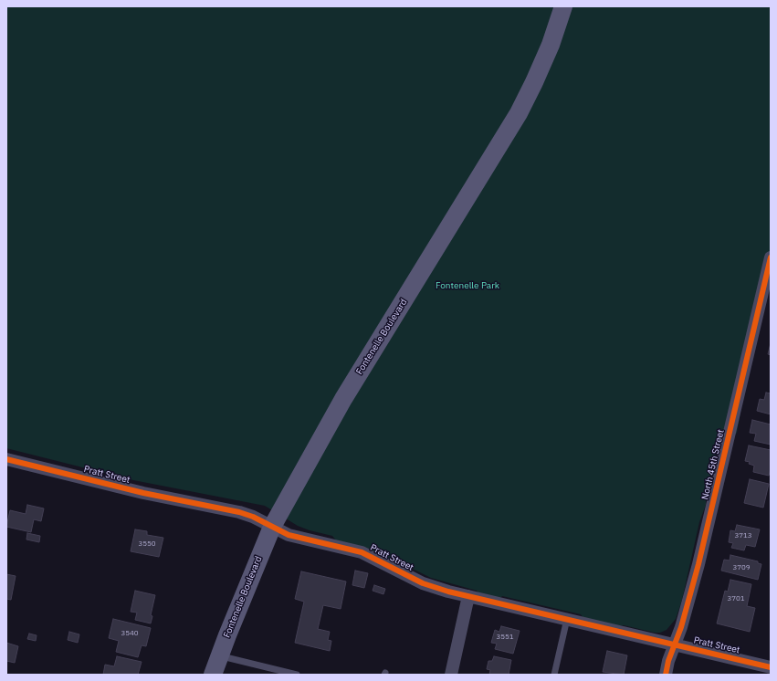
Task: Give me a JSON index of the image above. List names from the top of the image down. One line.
{"streets":{"main road":["Fontenelle Boulevard"],"street":["North 45th Street","Pratt Street"]},"crossings":[["Fontenelle Boulevard","Pratt Street"],["North 45th Street","Pratt Street"]],"parks":["Fontenelle Park"],"house_numbers":["3713","3550","3709","3701","3540","3551"]}
